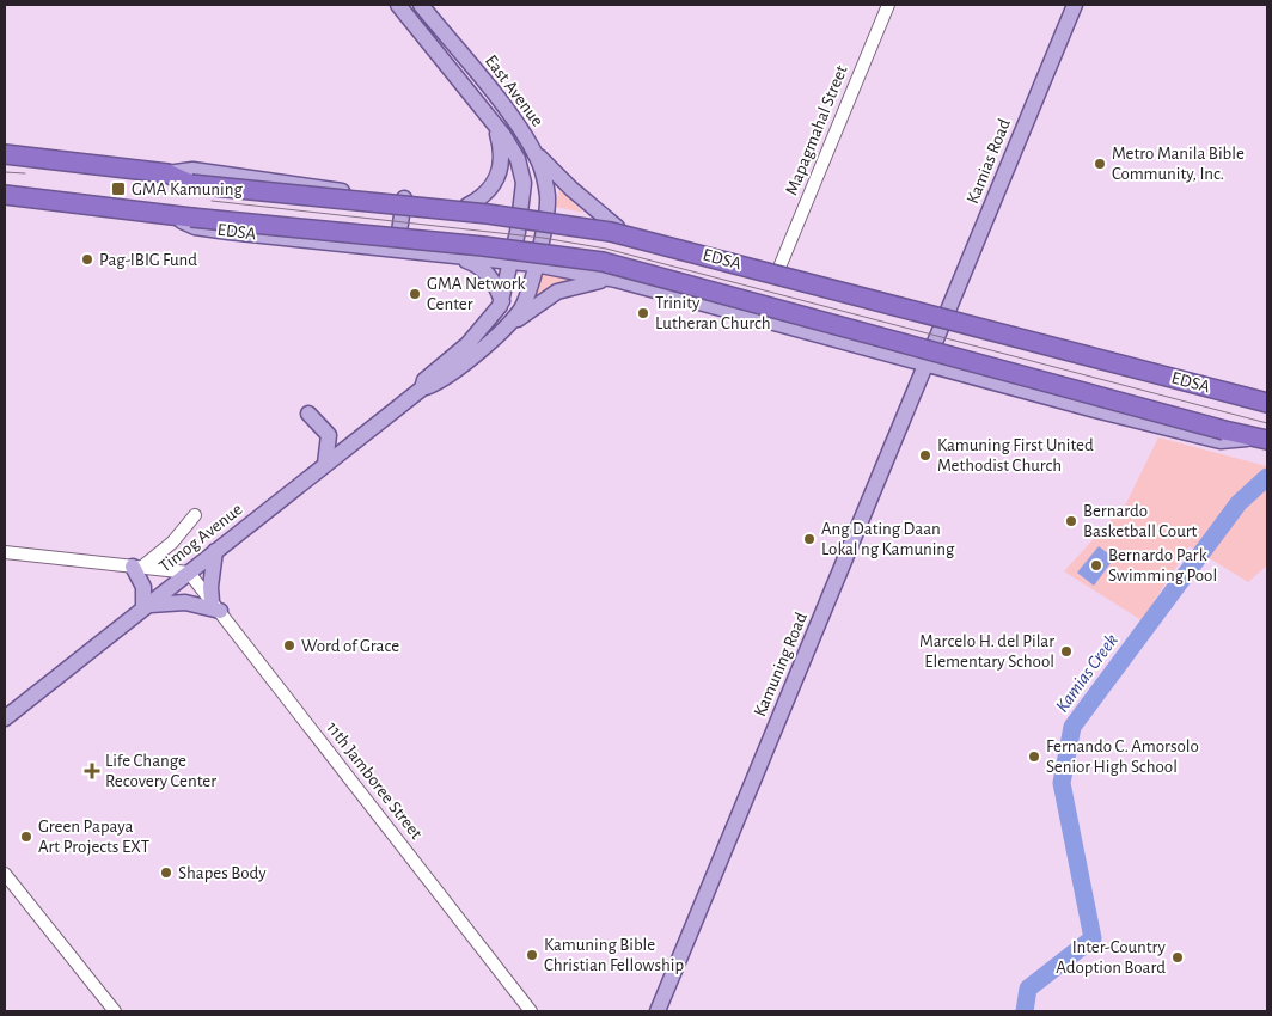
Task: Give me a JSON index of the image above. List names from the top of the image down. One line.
{"streets":{"highway":["EDSA"],"main road":["East Avenue","Kamias Road","Timog Avenue","Kamuning Road"],"street":["Mapagmahal Street","11th Jamboree Street"]},"crossings":[["East Avenue","EDSA"],["East Avenue","Timog Avenue"],["Mapagmahal Street","EDSA"],["Kamias Road","EDSA"],["Kamias Road","Kamuning Road"],["EDSA","Timog Avenue"],["EDSA","Kamuning Road"],["Timog Avenue","11th Jamboree Street"]],"water":["Kamias Creek"],"places":{"other":["Metro Manila Bible Community, Inc.","Pag-IBIG Fund","GMA Network Center","Trinity Lutheran Church","Kamuning First United Methodist Church","Bernardo Basketball Court","Ang Dating Daan Lokal ng Kamuning","Bernardo Park Swimming Pool","Word of Grace","Marcelo H. del Pilar Elementary School","Fernando C. Amorsolo Senior High School","Green Papaya Art Projects EXT","Shapes Body","Kamuning Bible Christian Fellowship","Inter-Country Adoption Board"],"transit":["GMA Kamuning"],"health":["Life Change Recovery Center"]}}
